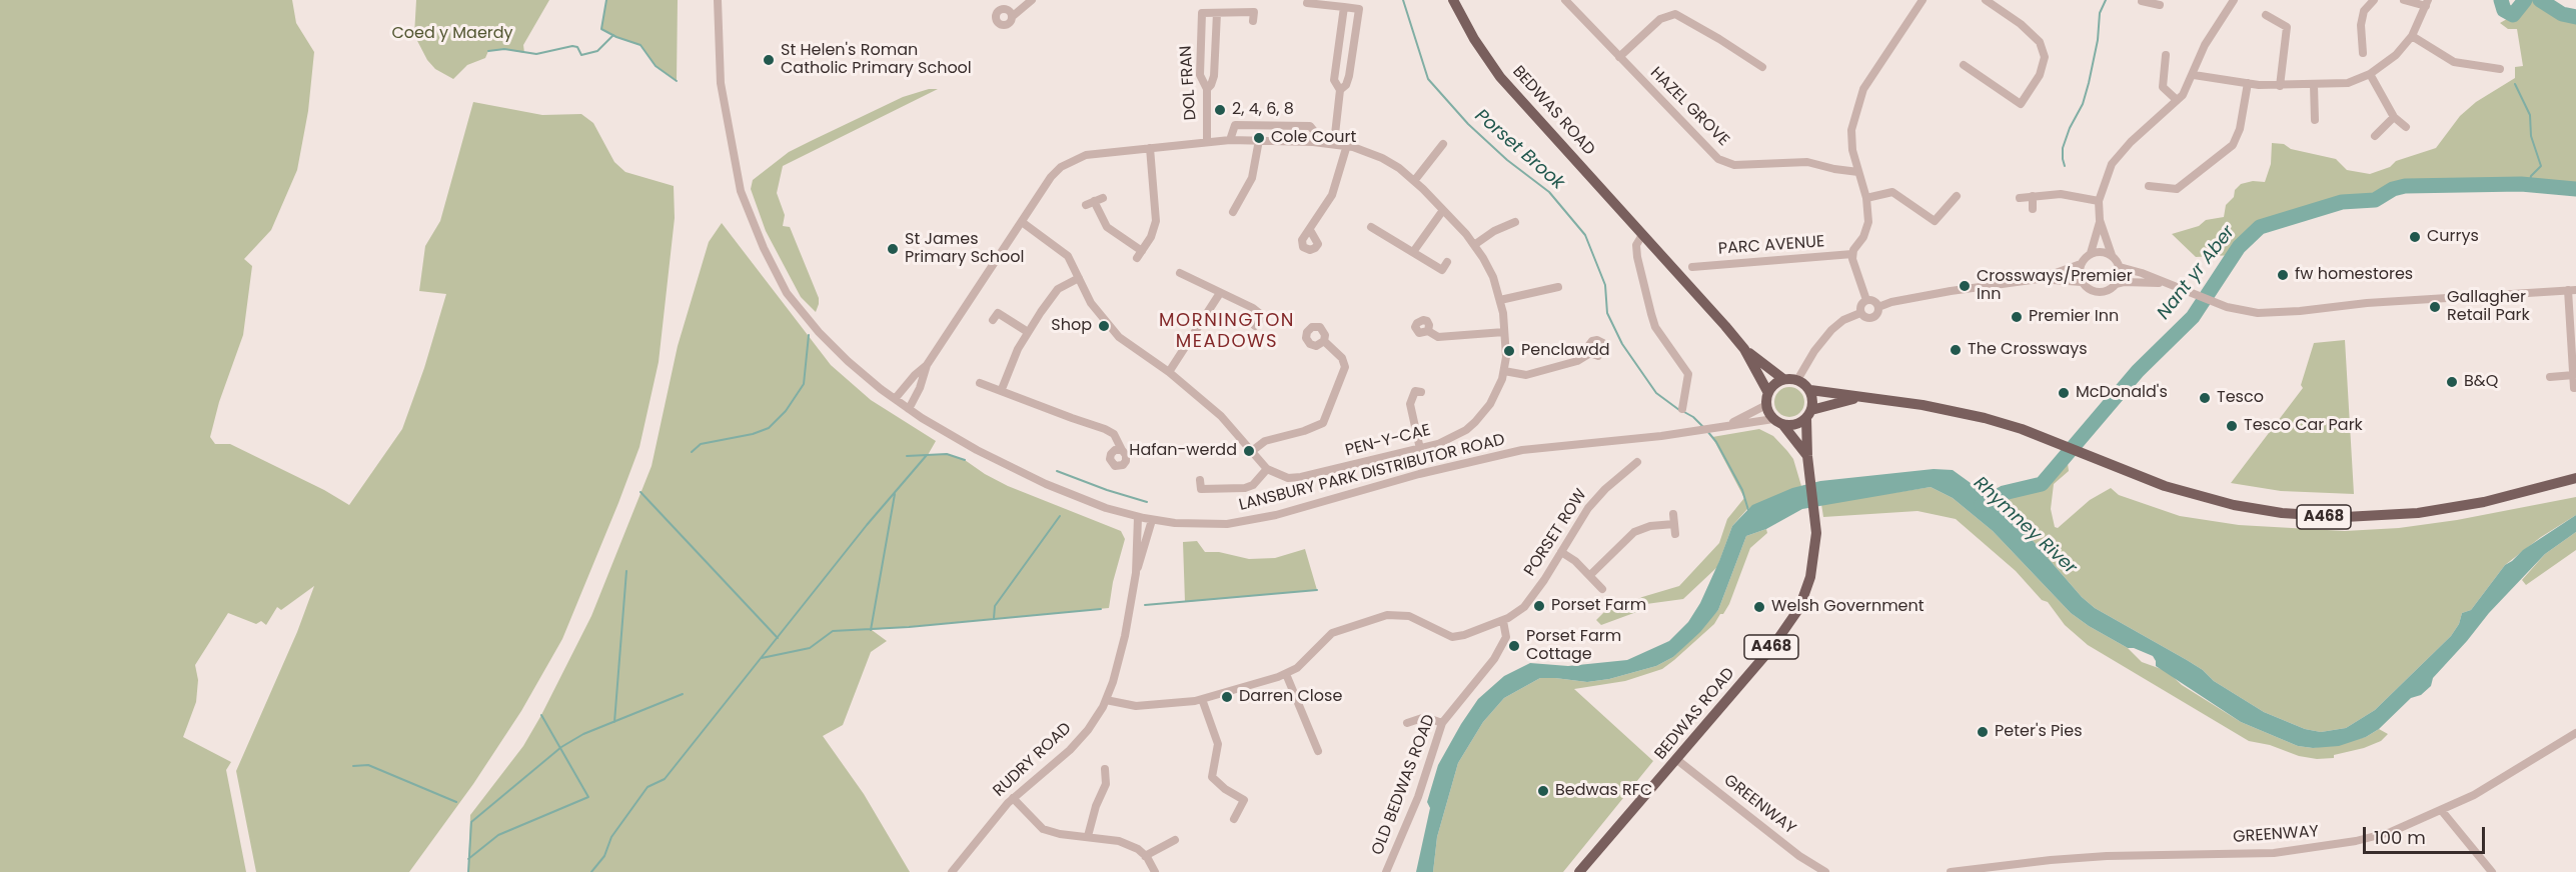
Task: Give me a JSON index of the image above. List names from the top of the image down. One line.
{"streets":{"main road":["BEDWAS ROAD","A468"],"street":["DOL FRAN","HAZEL GROVE","PARC AVENUE","PEN-Y-CAE","LANSBURY PARK DISTRIBUTOR ROAD","PORSET ROW","RUDRY ROAD","OLD BEDWAS ROAD","GREENWAY"]},"crossings":[["DOL FRAN","PEN-Y-CAE"],["BEDWAS ROAD","LANSBURY PARK DISTRIBUTOR ROAD"],["BEDWAS ROAD","A468"],["BEDWAS ROAD","GREENWAY"],["PEN-Y-CAE","LANSBURY PARK DISTRIBUTOR ROAD"],["LANSBURY PARK DISTRIBUTOR ROAD","A468"],["PORSET ROW","OLD BEDWAS ROAD"]],"districts":["MORNINGTON MEADOWS"],"water":["Porset Brook","Nant yr Aber","Rhymney River"],"parks":["Coed y Maerdy"],"places":["St Helen's Roman Catholic Primary School","2, 4, 6, 8","Cole Court","Currys","St James Primary School","fw homestores","Crossways/Premier Inn","Gallagher Retail Park","Premier Inn","Shop","The Crossways","Penclawdd","B&Q","McDonald's","Tesco","Tesco Car Park","Hafan-werdd","Porset Farm","Welsh Government","Porset Farm Cottage","Darren Close","Peter's Pies","Bedwas RFC"],"scale_bar":"100 m"}
